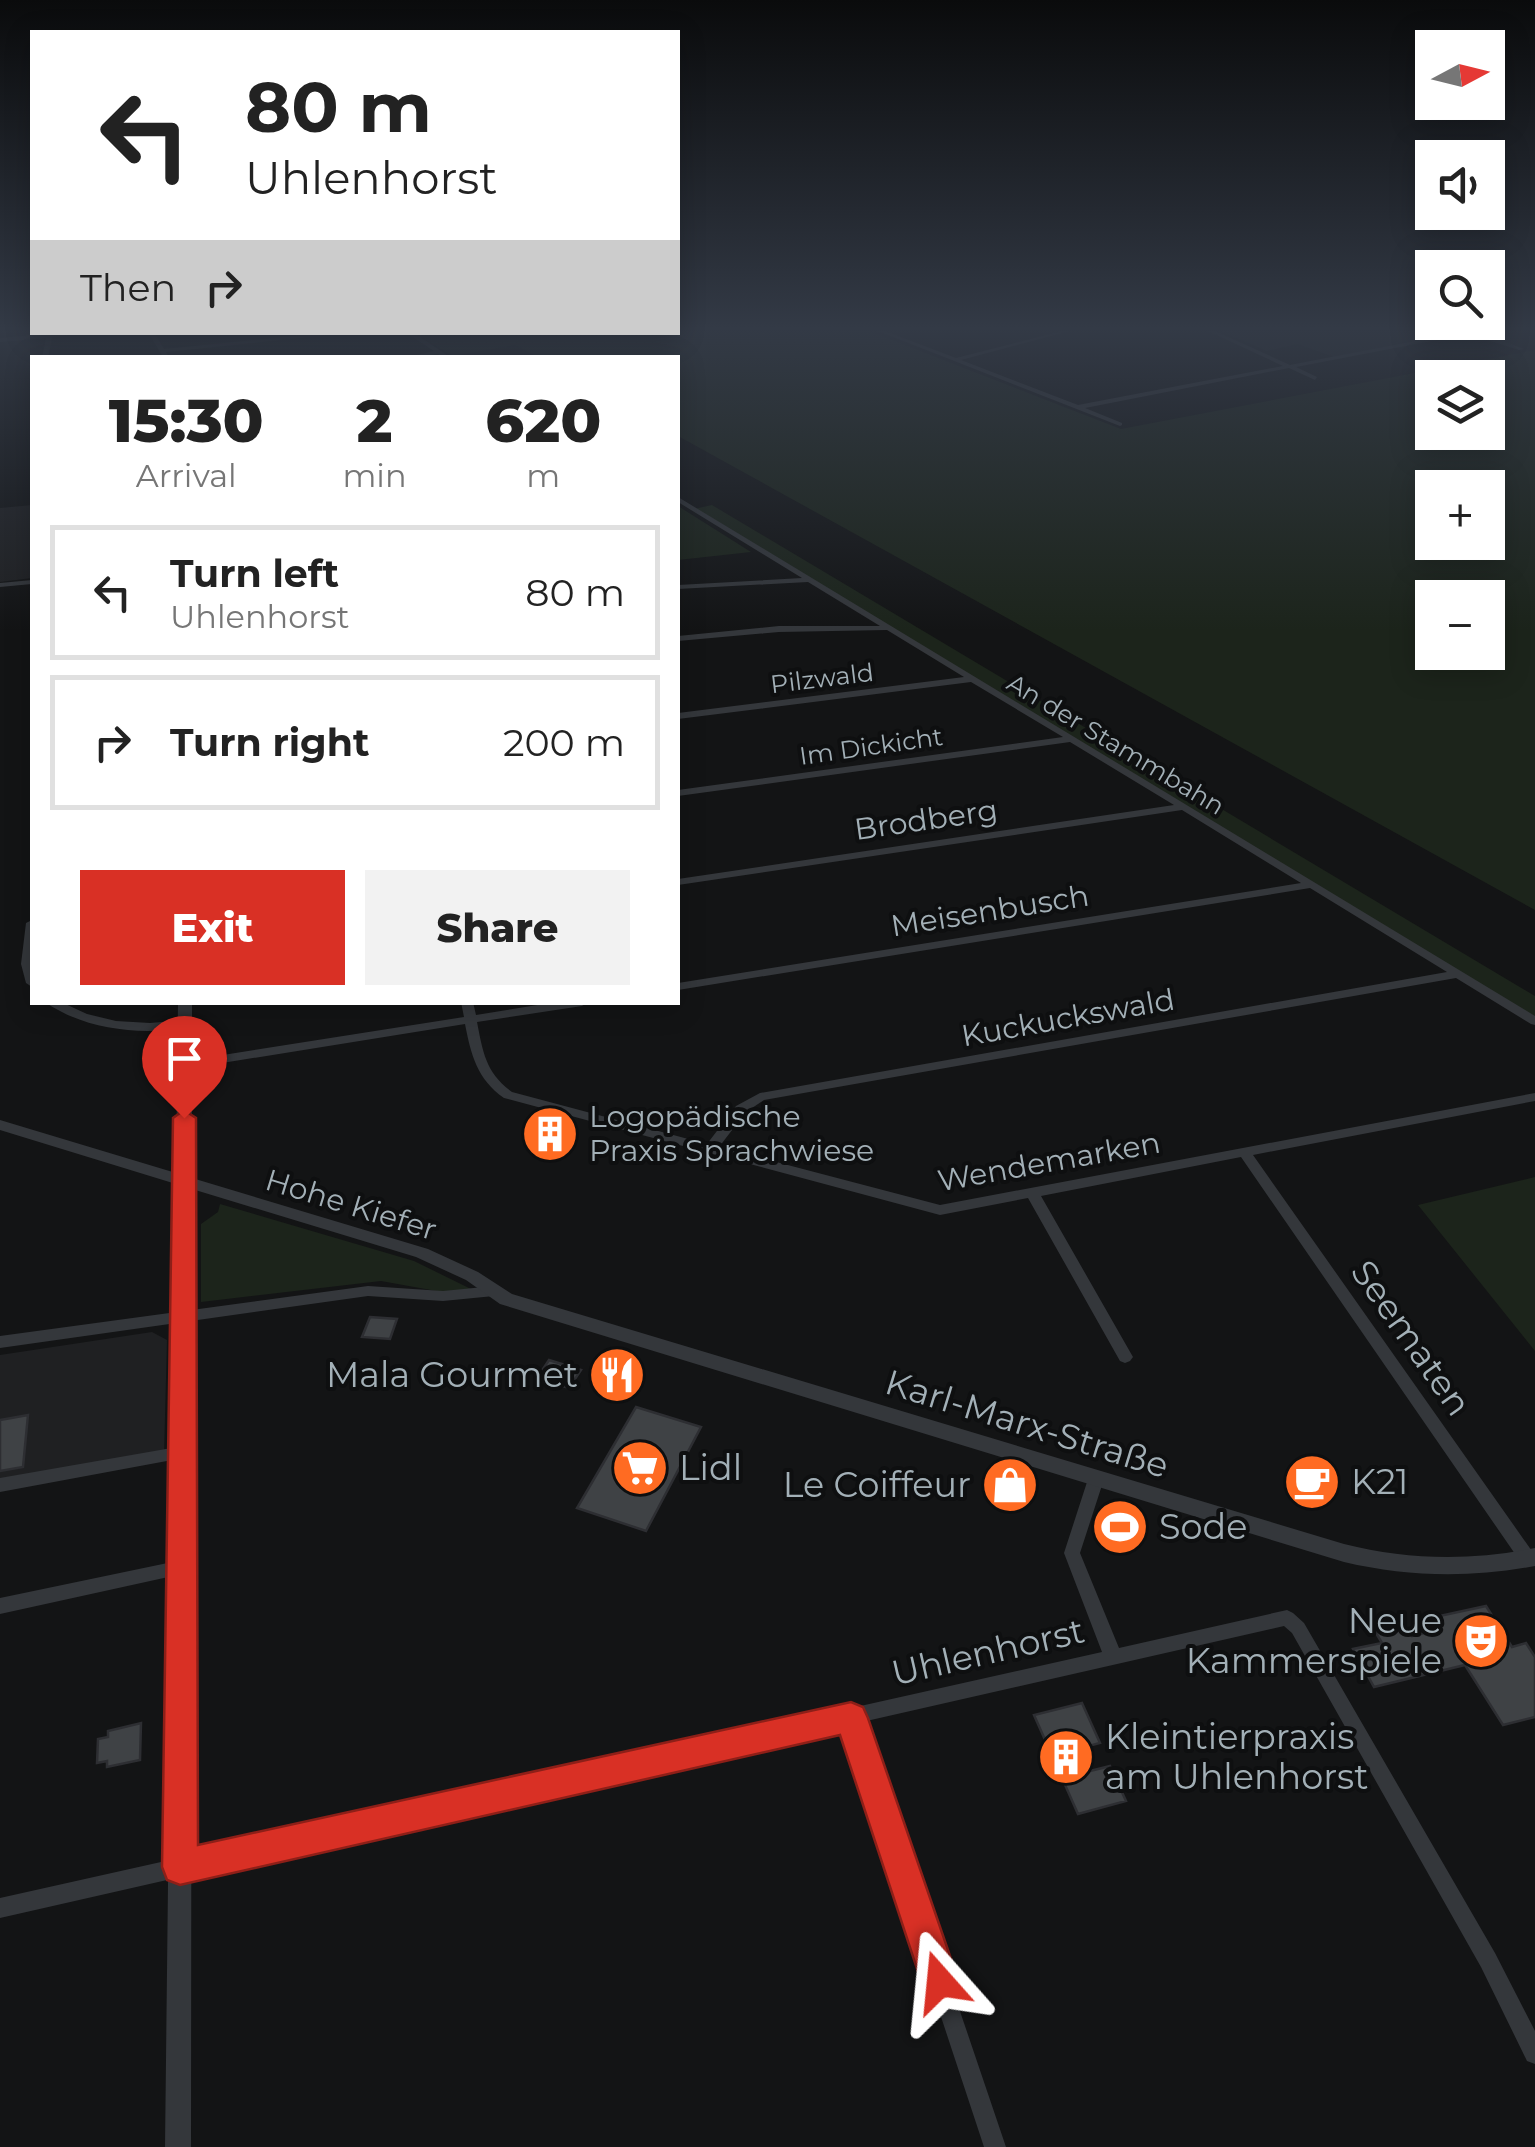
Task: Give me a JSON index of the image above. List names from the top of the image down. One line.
{"streets":{"street":["Pilzwald","An der Stammbahn","Im Dickicht","Brodberg","Meisenbusch","Kuckuckswald","Wendemarken","Hohe Kiefer","Seematen","Karl-Marx-Straße","Uhlenhorst"]},"crossings":[["Pilzwald","An der Stammbahn"],["An der Stammbahn","Im Dickicht"],["An der Stammbahn","Brodberg"],["An der Stammbahn","Meisenbusch"],["An der Stammbahn","Kuckuckswald"],["Kuckuckswald","Wendemarken"],["Wendemarken","Seematen"],["Hohe Kiefer","Karl-Marx-Straße"],["Seematen","Karl-Marx-Straße"],["Karl-Marx-Straße","Uhlenhorst"]],"places":{"building":["Logopädische Praxis Sprachwiese","Kleintierpraxis am Uhlenhorst"],"restaurant":["Mala Gourmet"],"supermarket":["Lidl"],"cafe":["K21"],"shop":["Le Coiffeur"],"sports":["Sode"],"theatre":["Neue Kammerspiele"]},"north":"right","page":{"map_buttons":["+","−"],"turn":["80 m","Uhlenhorst"],"then":"Then","eta":["15:30","Arrival","2","min","620","m"],"list":[{"name":"Turn left","note":"Uhlenhorst","value":"80 m"},{"name":"Turn right","value":"200 m"}],"buttons":["Exit","Share"]}}
